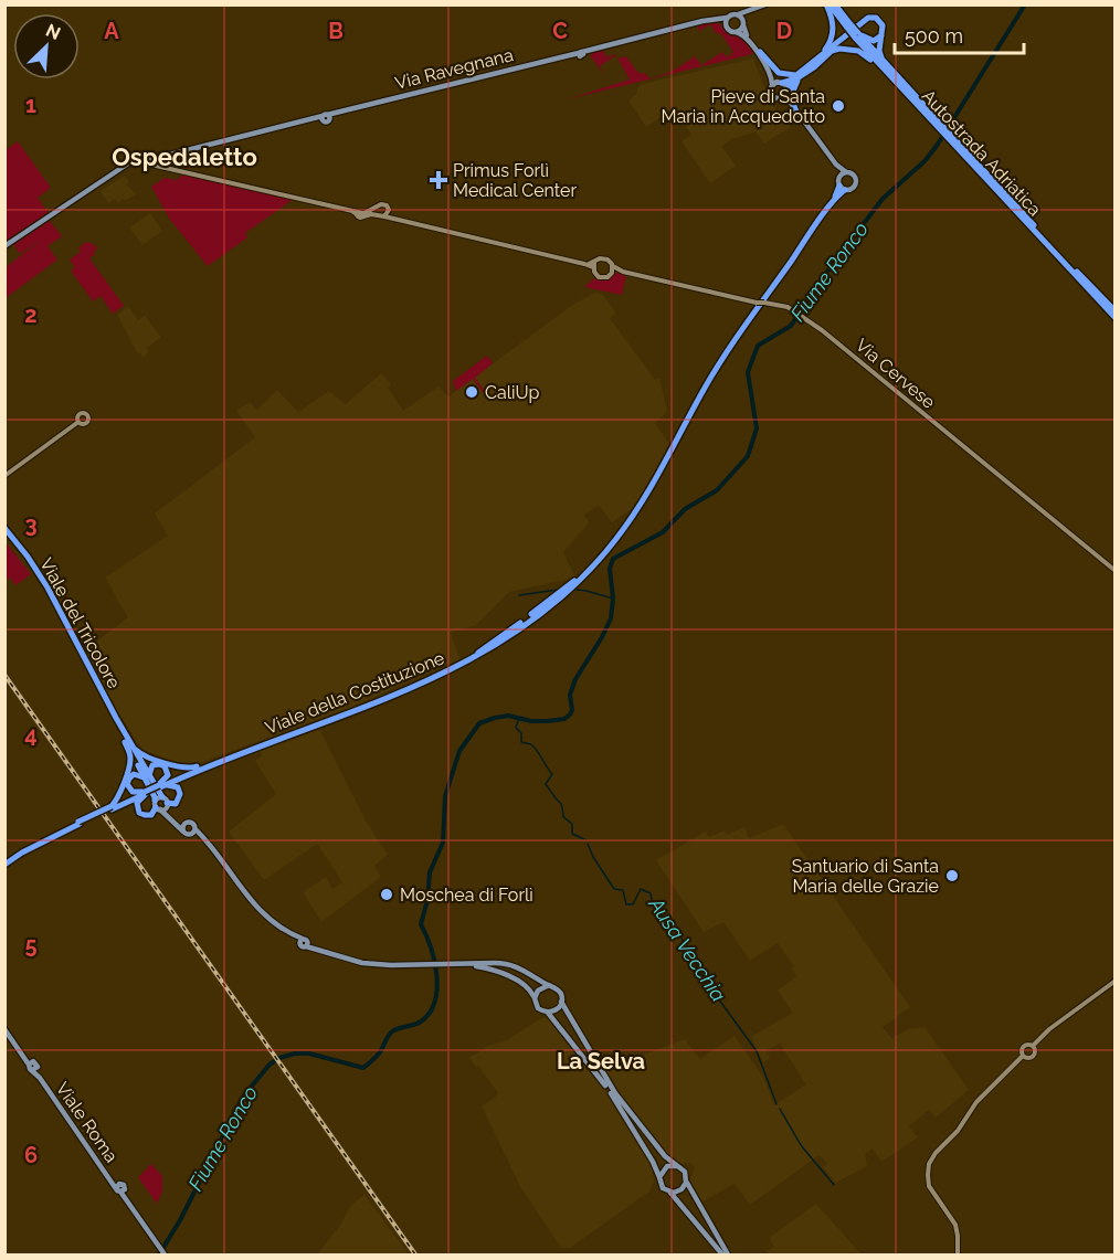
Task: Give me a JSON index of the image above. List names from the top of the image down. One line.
{"streets":{"highway":["Autostrada Adriatica","Viale del Tricolore","Viale della Costituzione"],"main road":["Via Ravegnana","Via Cervese","Viale Roma"]},"crossings":[["Via Ravegnana","Via Cervese"]],"districts":["Ospedaletto","La Selva"],"water":["Fiume Ronco","Ausa Vecchia"],"places":{"other":["Pieve di Santa Maria in Acquedotto","CaliUp","Santuario di Santa Maria delle Grazie","Moschea di Forlì"],"health":["Primus Forlì Medical Center"]},"scale_bar":"500 m","north":"top right","grid":{"columns":["A","B","C","D"],"rows":["1","2","3","4","5","6"]}}
